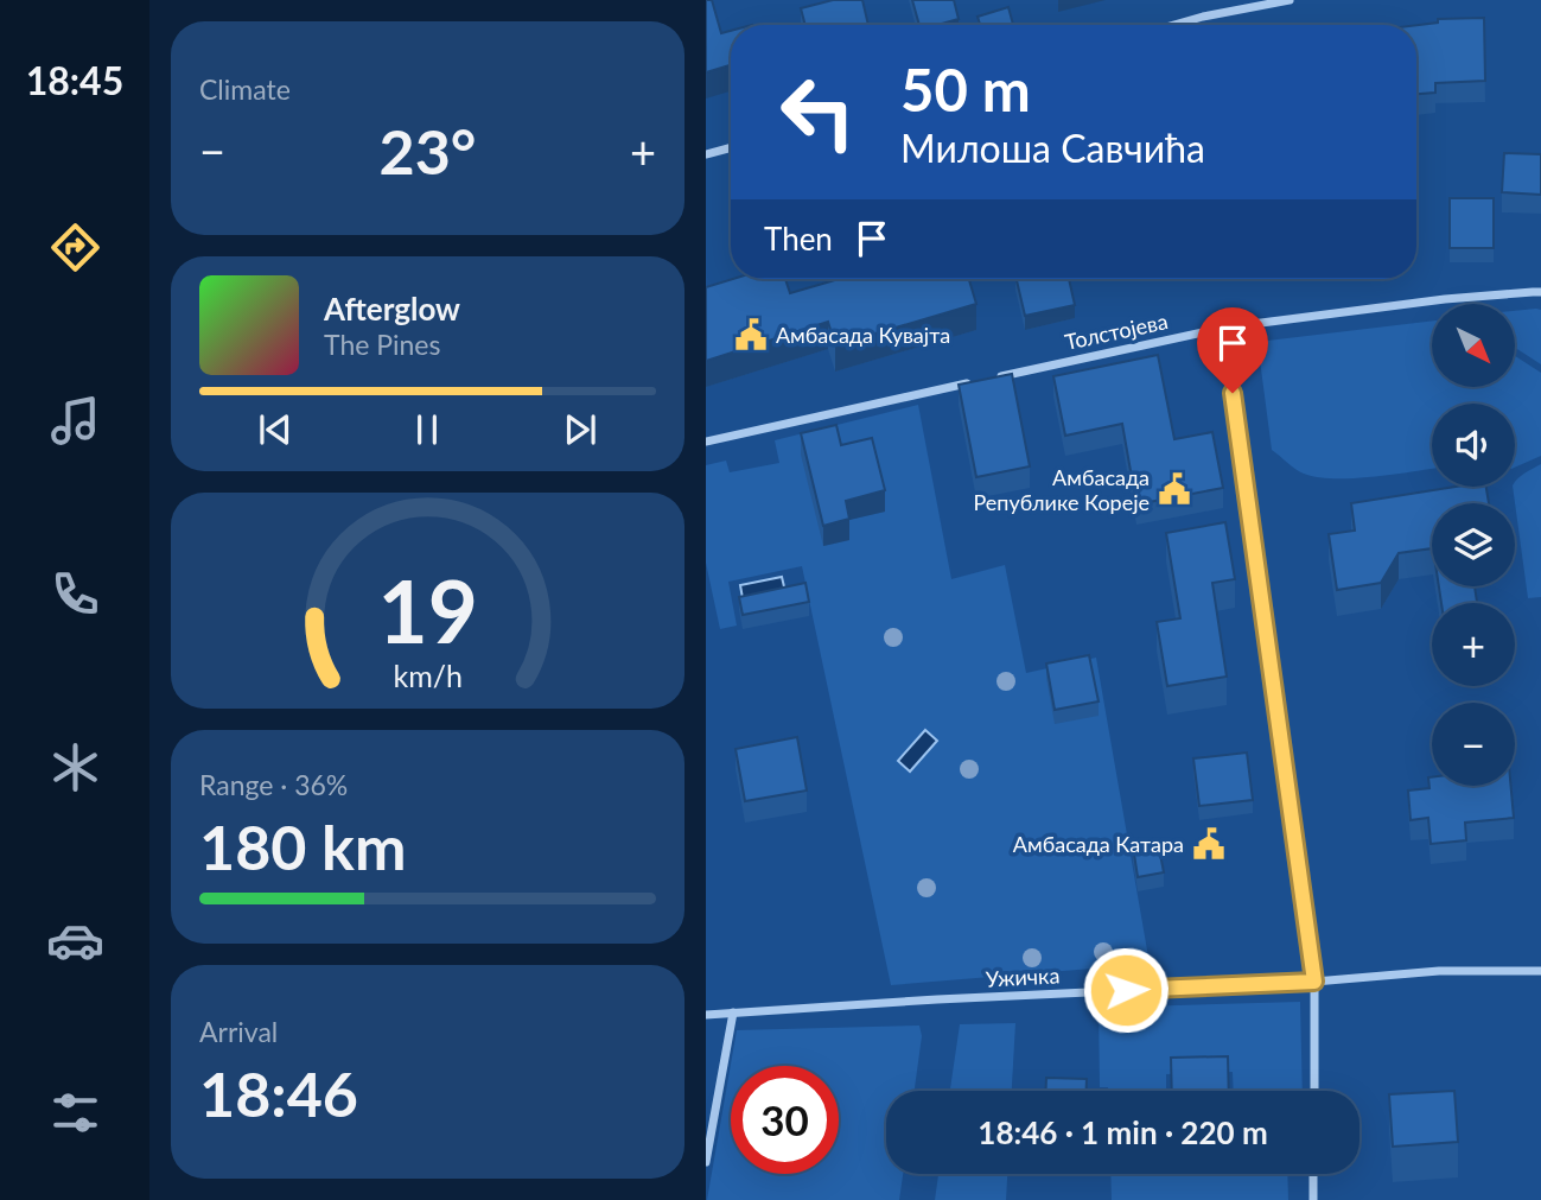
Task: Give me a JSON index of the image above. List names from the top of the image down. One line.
{"streets":{"street":["Толстојева","Ужичка"]},"places":{"public building":["Амбасада Кувајта","Амбасада Републике Кореје","Амбасада Катара"]},"north":"bottom right","page":{"tabs":"18:45","tile":["Climate",["Range · 36%","180 km"],["Arrival","18:46"]],"turn":["50 m","Милоша Савчића"],"heat":["−","23°","+"],"then":"Then","song":["Afterglow","The Pines"],"map_buttons":["+","−"],"limit":"30","trip":"18:46 · 1 min · 220 m","gauge":["19","km/h"]}}
